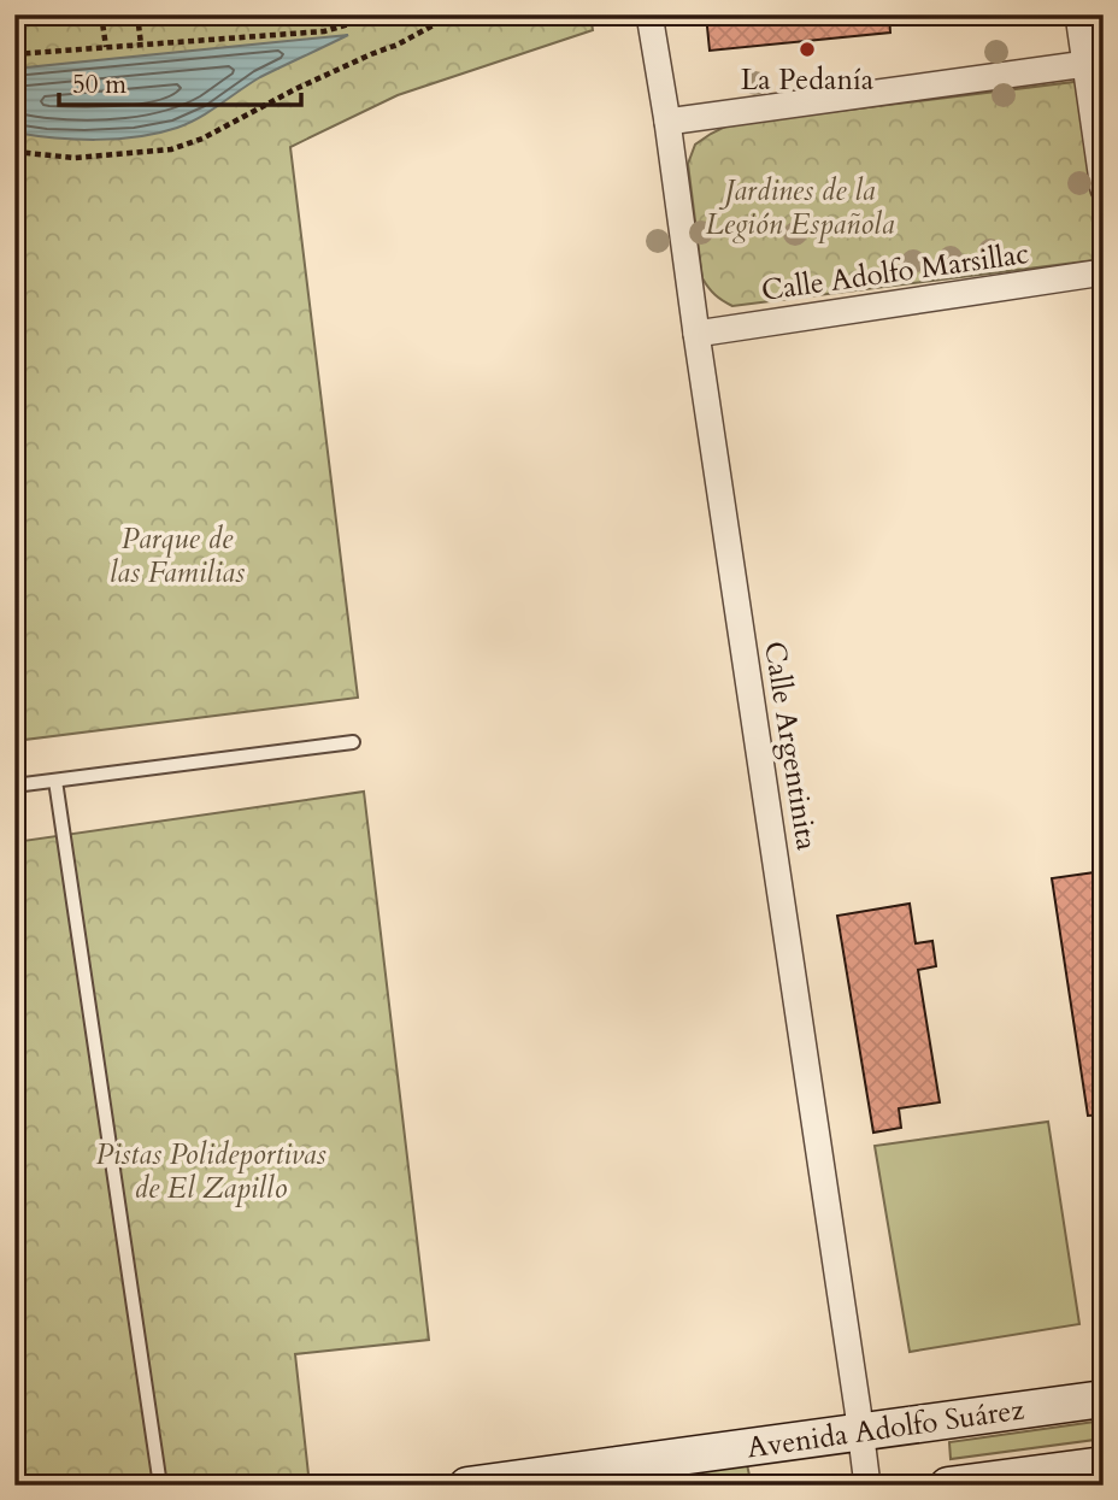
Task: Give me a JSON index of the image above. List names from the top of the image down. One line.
{"streets":{"street":["Calle Adolfo Marsillac","Calle Argentinita","Avenida Adolfo Suárez"]},"crossings":[["Calle Adolfo Marsillac","Calle Argentinita"],["Calle Argentinita","Avenida Adolfo Suárez"]],"parks":["Jardines de la Legión Española","Parque de las Familias","Pistas Polideportivas de El Zapillo"],"places":["La Pedanía"],"scale_bar":"50 m"}
